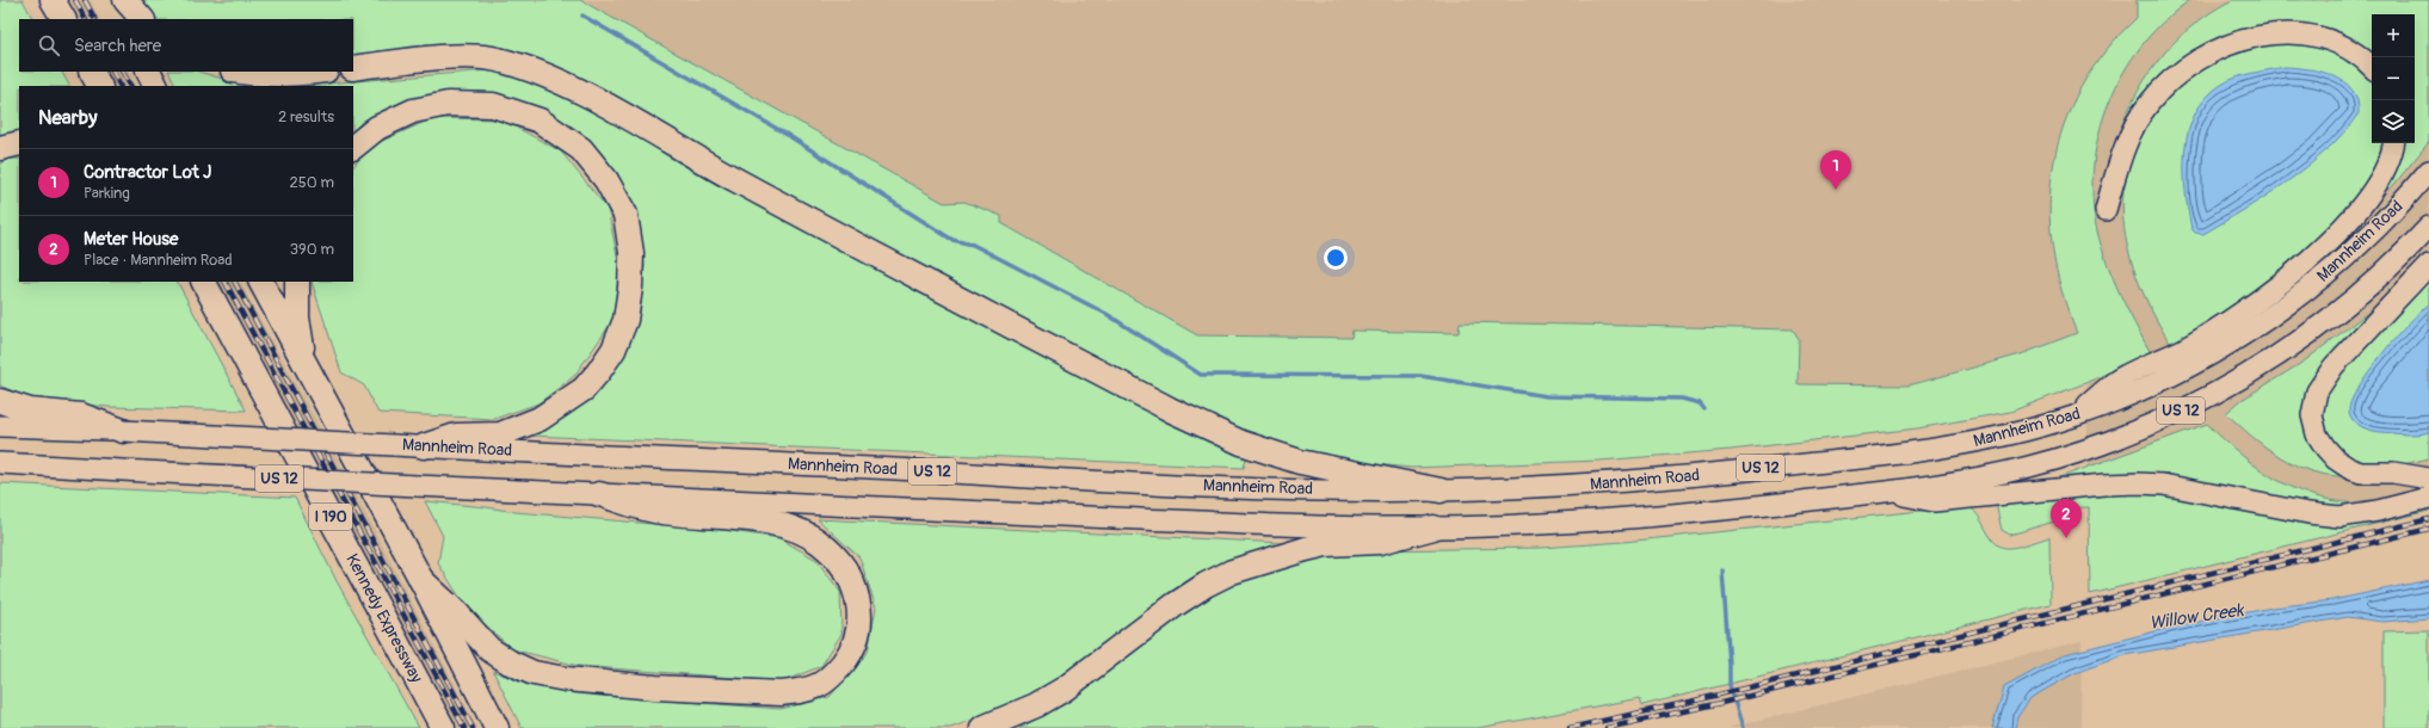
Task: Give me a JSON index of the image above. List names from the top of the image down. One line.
{"streets":{"highway":["I 190","Kennedy Expressway"],"main road":["Mannheim Road","US 12"]},"water":["Willow Creek"],"page":{"map_buttons":["+","−"],"search":"Search here","heading":["Nearby","2 results"],"list":[{"mark":"1","name":"Contractor Lot J","note":"Parking","value":"250 m"},{"mark":"2","name":"Meter House","note":"Place · Mannheim Road","value":"390 m"}],"pins":["1","2"]}}
